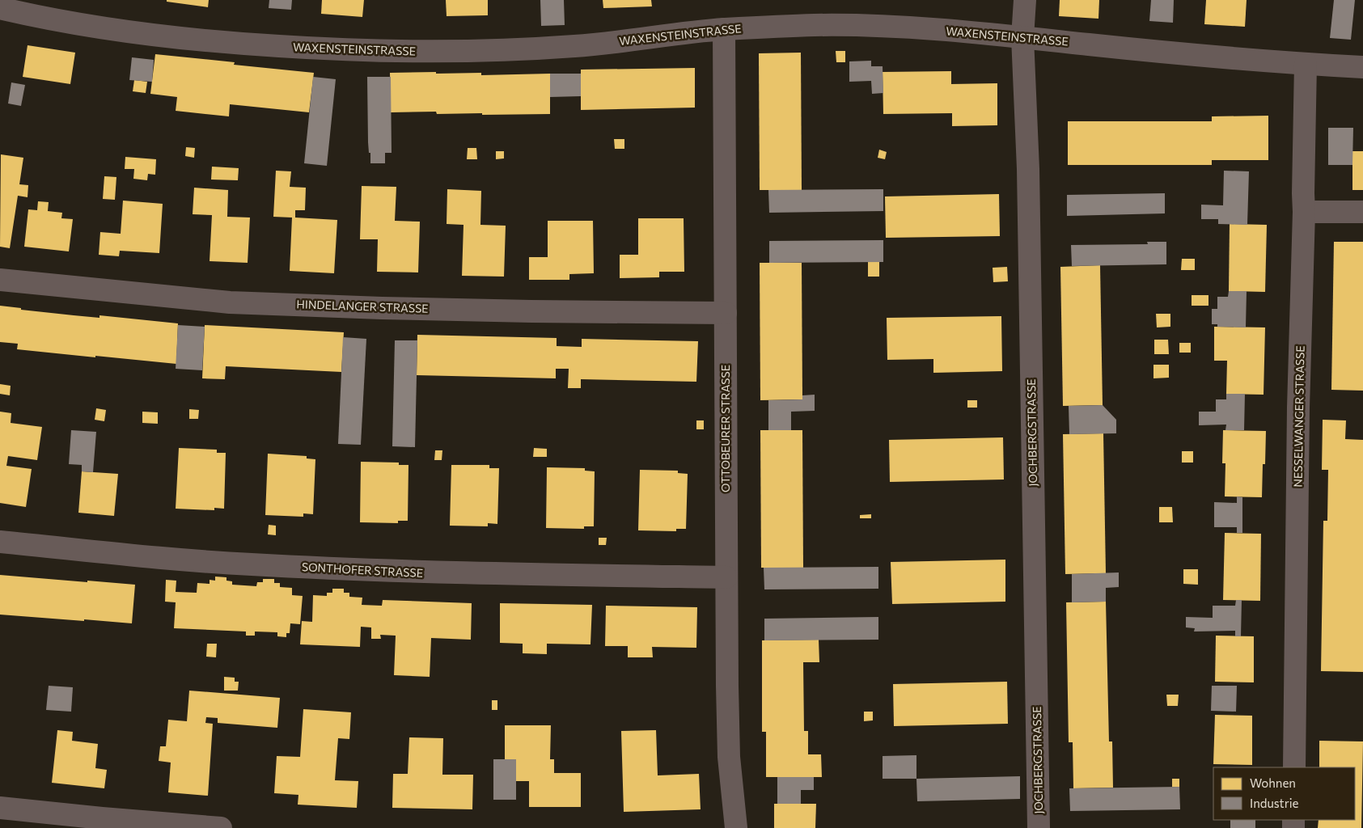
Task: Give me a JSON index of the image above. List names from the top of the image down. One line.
{"streets":{"street":["WAXENSTEINSTRASSE","HINDELANGER STRASSE","NESSELWANGER STRASSE","OTTOBEURER STRASSE","JOCHBERGSTRASSE","SONTHOFER STRASSE"]},"crossings":[["WAXENSTEINSTRASSE","NESSELWANGER STRASSE"],["WAXENSTEINSTRASSE","OTTOBEURER STRASSE"],["WAXENSTEINSTRASSE","JOCHBERGSTRASSE"],["HINDELANGER STRASSE","OTTOBEURER STRASSE"],["OTTOBEURER STRASSE","SONTHOFER STRASSE"]],"legend":["Wohnen","Industrie"]}
